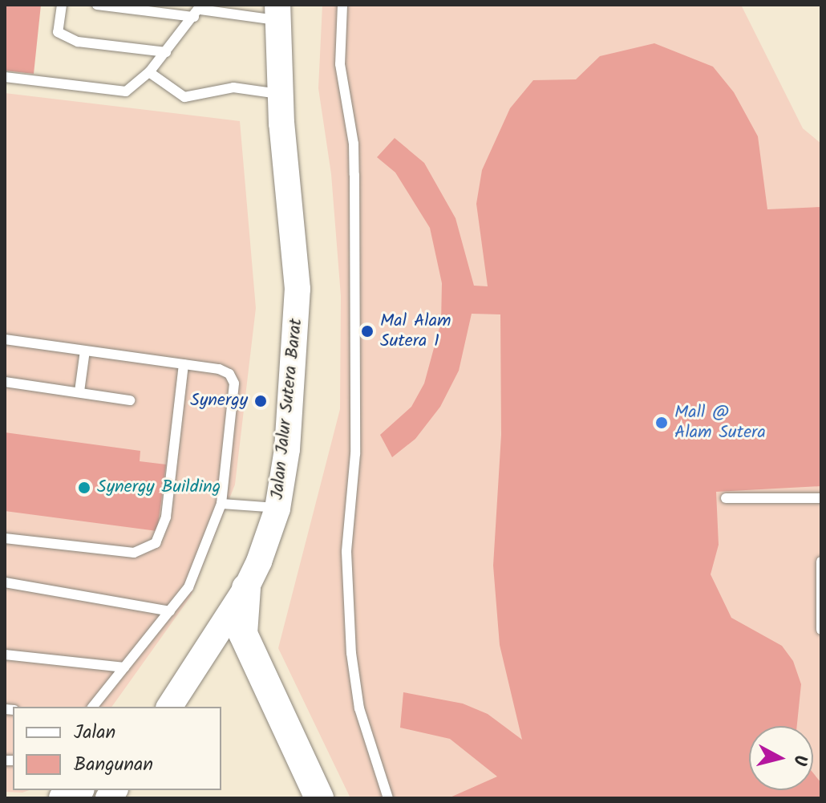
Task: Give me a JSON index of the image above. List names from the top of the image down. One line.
{"streets":{"street":["Jalan Jalur Sutera Barat"]},"places":["Mal Alam Sutera 1","Synergy","Mall @ Alam Sutera","Synergy Building"],"legend":["Jalan","Bangunan"],"north":"right"}
